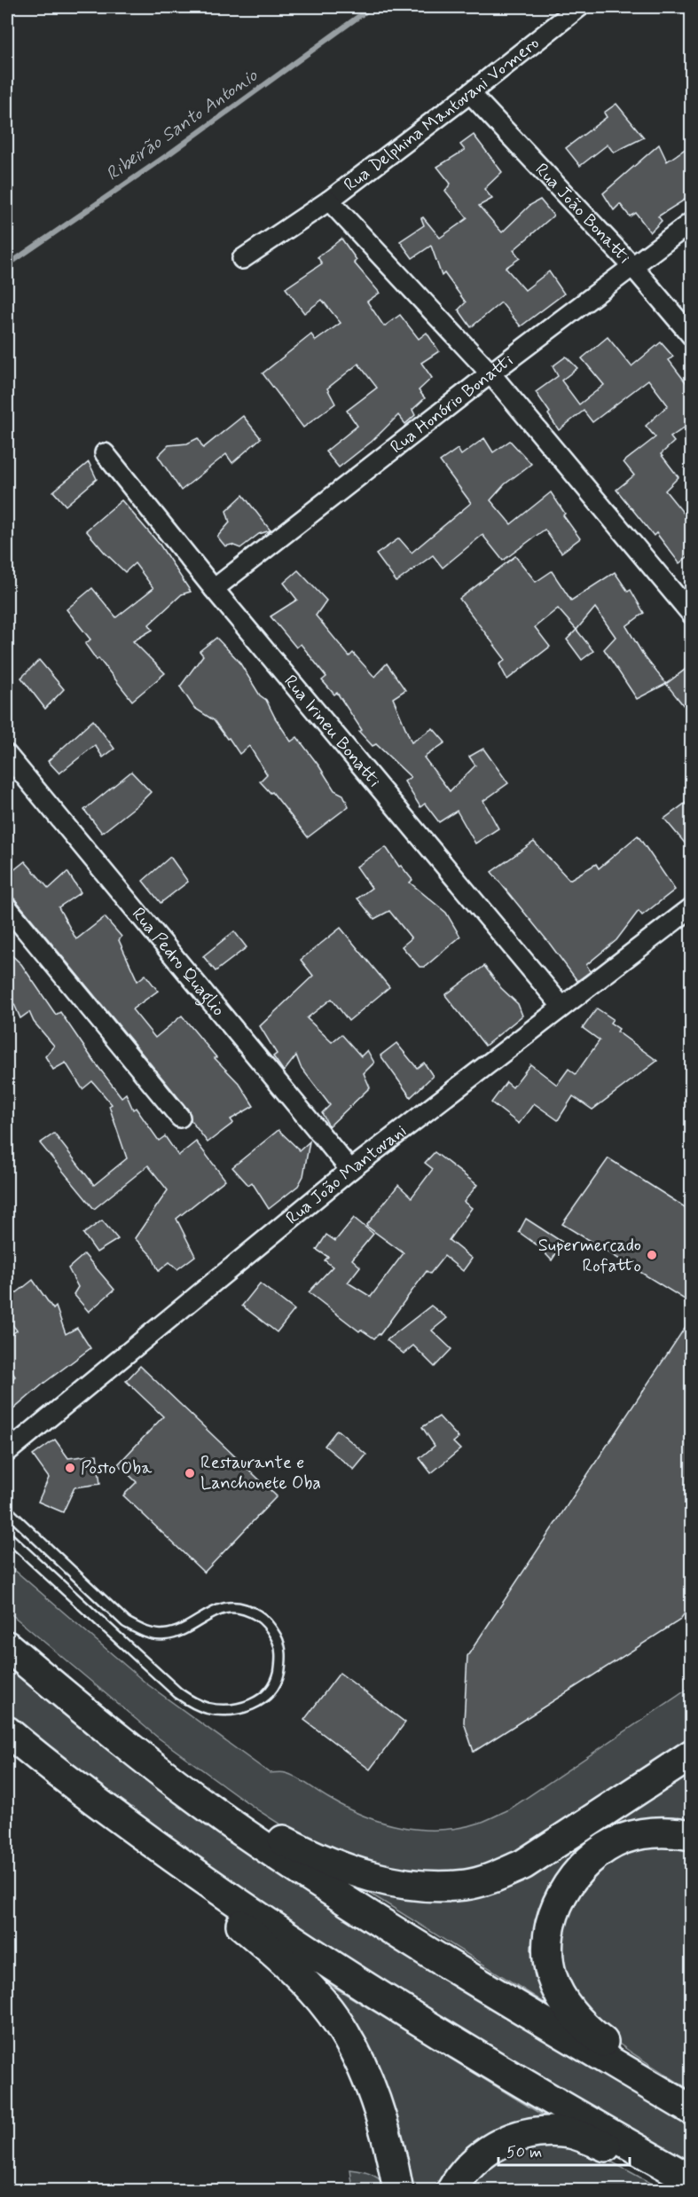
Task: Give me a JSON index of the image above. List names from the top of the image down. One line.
{"streets":{"street":["Rua Delphina Mantovani Vomero","Rua João Bonatti","Rua Honório Bonatti","Rua Irineu Bonatti","Rua Pedro Quaglio","Rua João Mantovani"]},"crossings":[["Rua Delphina Mantovani Vomero","Rua João Bonatti"],["Rua João Bonatti","Rua Honório Bonatti"],["Rua Honório Bonatti","Rua Irineu Bonatti"],["Rua Irineu Bonatti","Rua João Mantovani"],["Rua Pedro Quaglio","Rua João Mantovani"]],"water":["Ribeirão Santo Antonio"],"places":["Supermercado Rofatto","Posto Oba","Restaurante e Lanchonete Oba"],"scale_bar":"50 m"}
